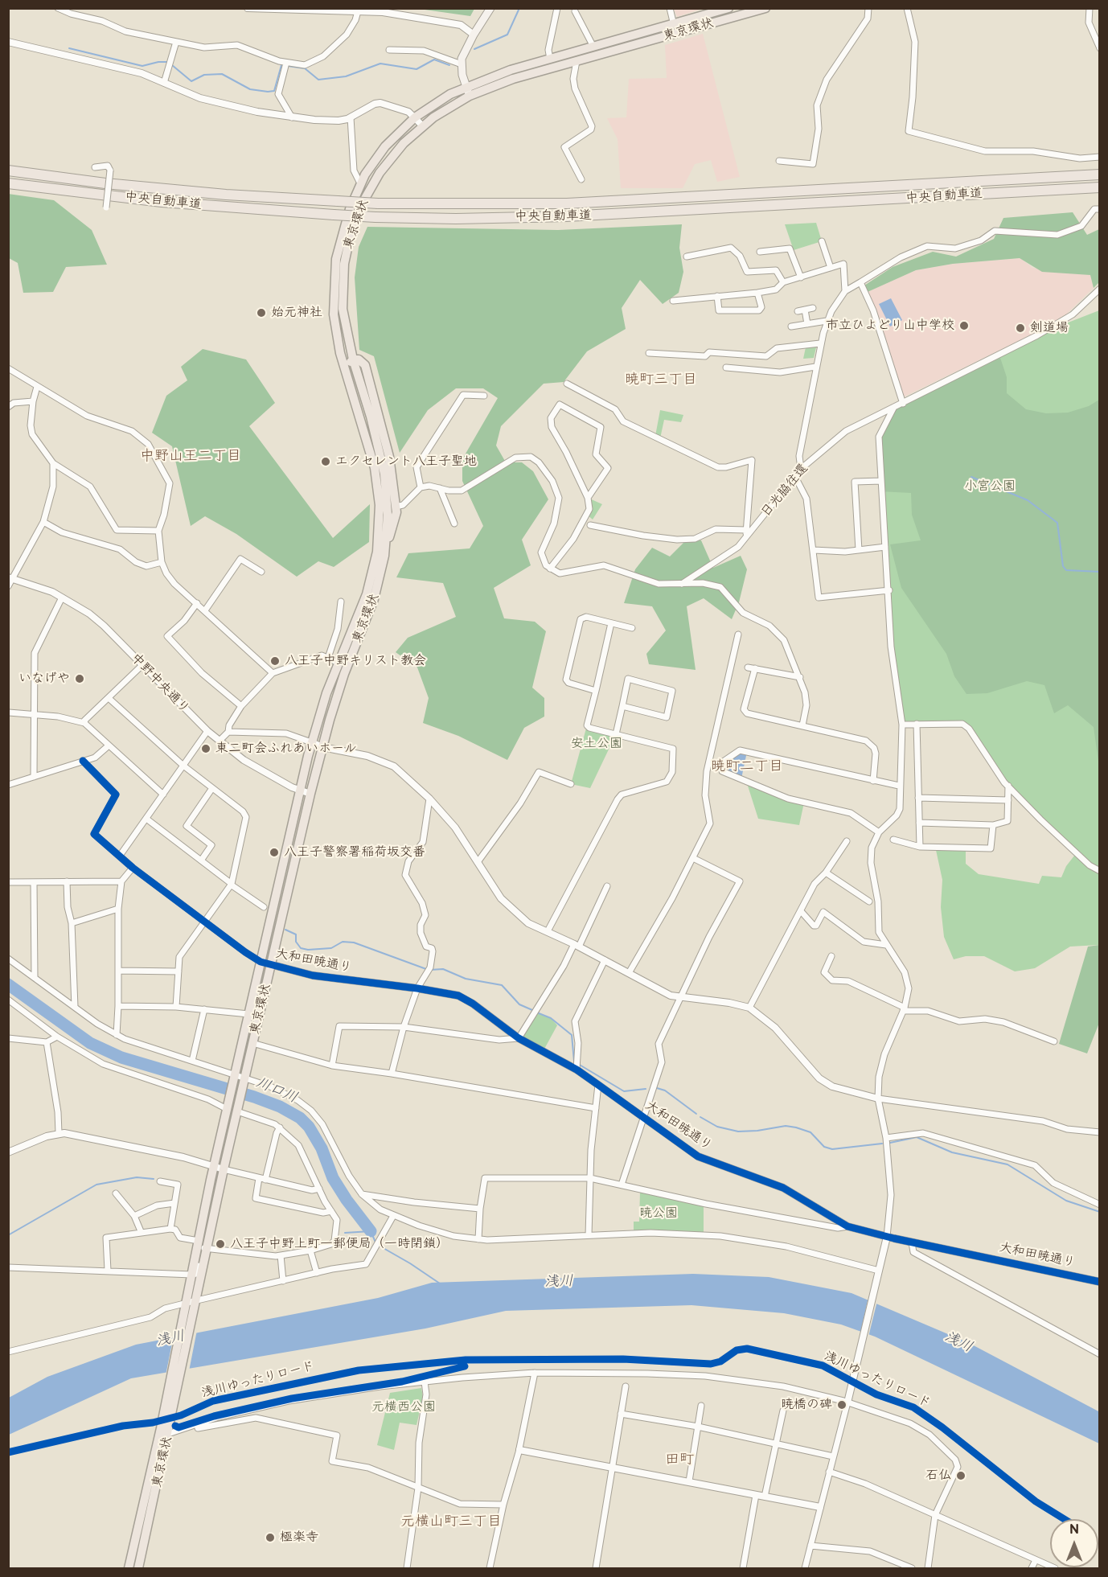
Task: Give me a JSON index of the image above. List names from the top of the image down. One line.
{"streets":{"highway":["東京環状","中央自動車道"],"street":["日光脇往還","中野中央通り","大和田暁通り"],"cycle path":["浅川ゆったりロード"]},"crossings":[["東京環状","中野中央通り"],["東京環状","大和田暁通り"]],"districts":["暁町三丁目","中野山王二丁目","暁町二丁目","田町","元横山町三丁目"],"water":["川口川","浅川"],"parks":["小宮公園","安土公園","暁公園","元横西公園"],"places":["始元神社","市立ひよどり山中学校","剣道場","エクセレント八王子聖地","八王子中野キリスト教会","いなげや","東二町会ふれあいホール","八王子警察署稲荷坂交番","八王子中野上町一郵便局（一時閉鎖）","暁橋の碑","石仏","極楽寺"],"north":"top"}
